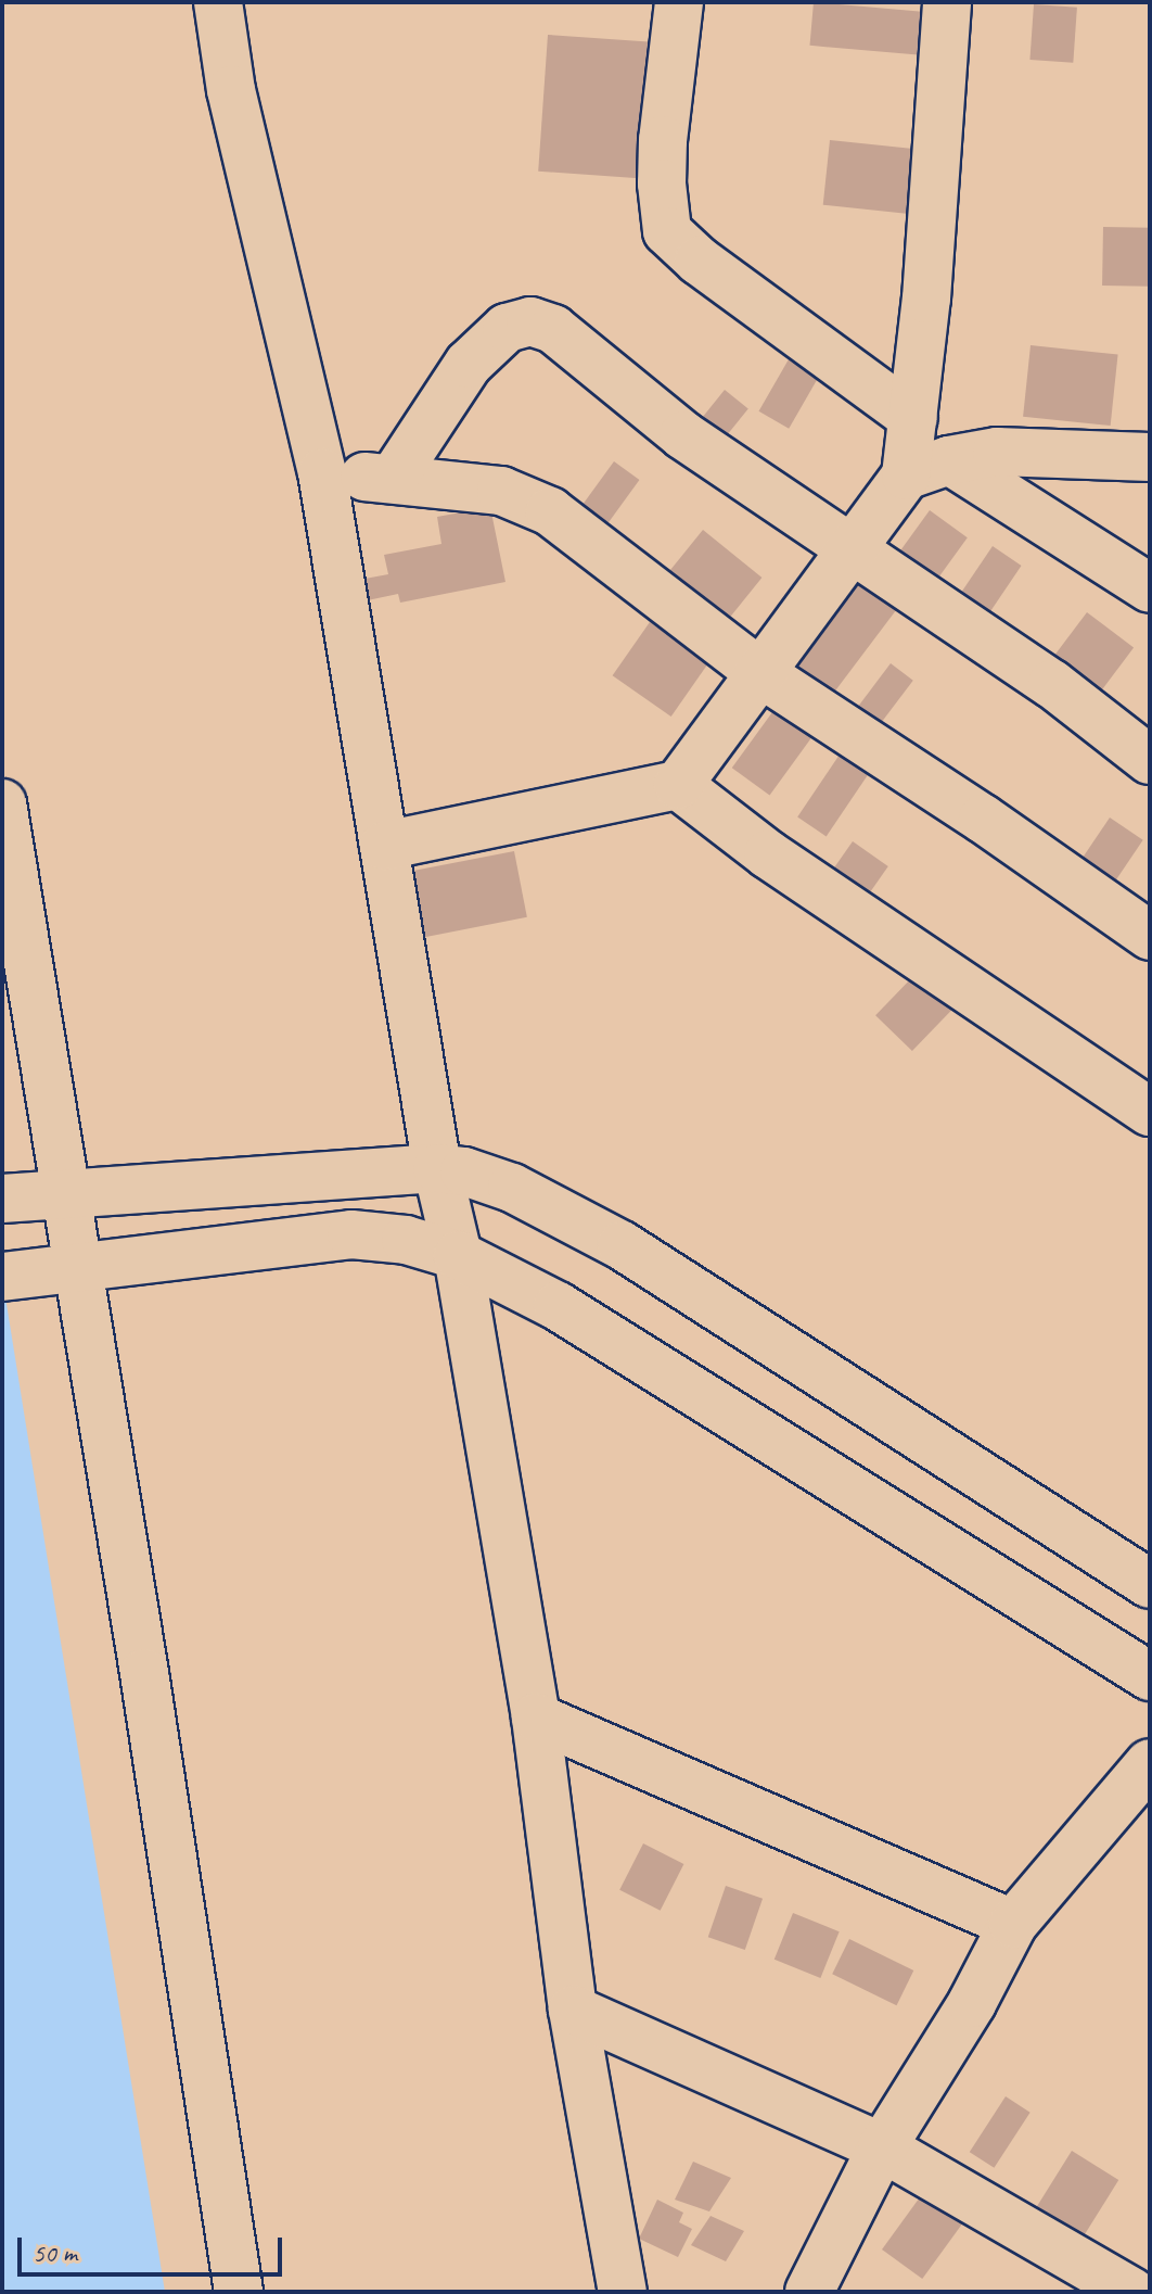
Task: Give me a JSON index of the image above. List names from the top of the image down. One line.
{"scale_bar":"50 m"}
